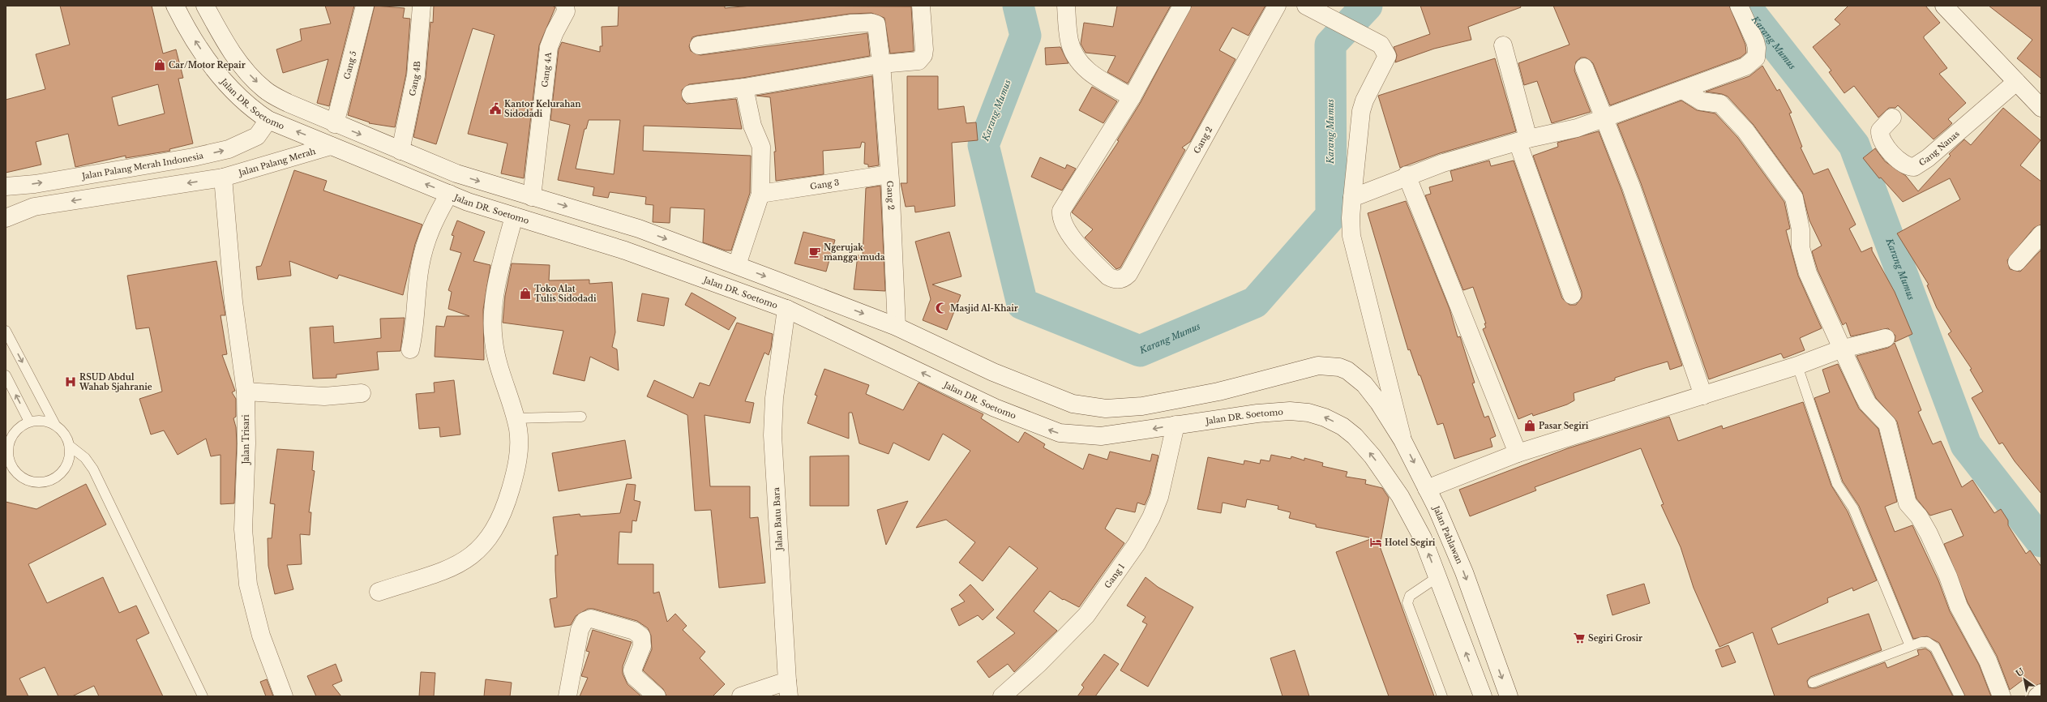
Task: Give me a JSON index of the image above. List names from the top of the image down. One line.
{"streets":{"street":["Gang 5","Gang 4A","Gang 4B","Jalan DR. Soetomo","Gang 2","Gang Nanas","Jalan Palang Merah","Jalan Palang Merah Indonesia","Gang 3","Jalan Trisari","Jalan Batu Bara","Jalan Pahlawan","Gang 1"]},"crossings":[["Gang 5","Jalan DR. Soetomo"],["Gang 4A","Jalan DR. Soetomo"],["Gang 4B","Jalan DR. Soetomo"],["Jalan DR. Soetomo","Gang 2"],["Jalan DR. Soetomo","Jalan Palang Merah"],["Jalan DR. Soetomo","Jalan Palang Merah Indonesia"],["Jalan DR. Soetomo","Jalan Batu Bara"],["Jalan DR. Soetomo","Jalan Pahlawan"],["Jalan DR. Soetomo","Gang 1"],["Gang 2","Gang 3"],["Jalan Palang Merah","Jalan Trisari"]],"water":["Karang Mumus"],"places":{"shop":["Car/Motor Repair","Toko Alat Tulis Sidodadi","Pasar Segiri"],"public building":["Kantor Kelurahan Sidodadi"],"cafe":["Ngerujak mangga muda"],"mosque":["Masjid Al-Khair"],"hospital":["RSUD Abdul Wahab Sjahranie"],"hotel":["Hotel Segiri"],"supermarket":["Segiri Grosir"]},"north":"top left"}
